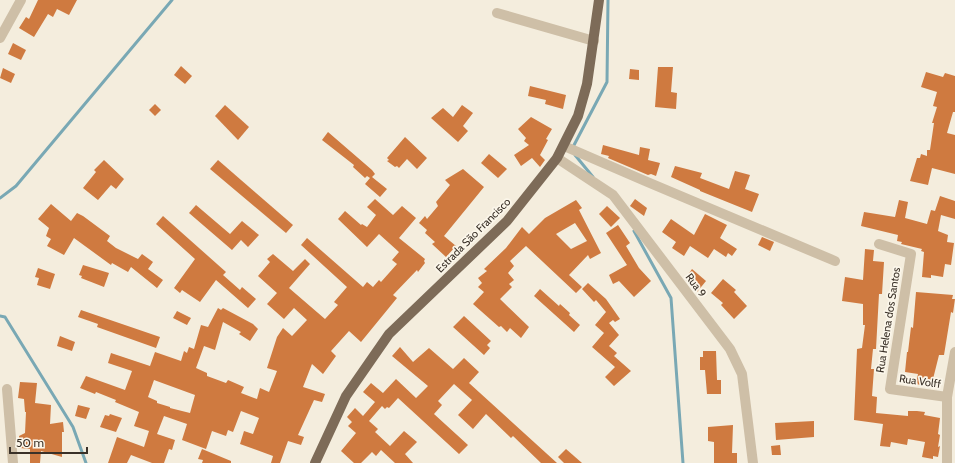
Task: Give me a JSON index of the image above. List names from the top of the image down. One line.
{"streets":{"main road":["Estrada São Francisco"],"street":["Rua 9","Rua Helena dos Santos","Rua Volff"]},"crossings":[["Estrada São Francisco","Rua 9"],["Rua Helena dos Santos","Rua Volff"]],"scale_bar":"50 m"}
